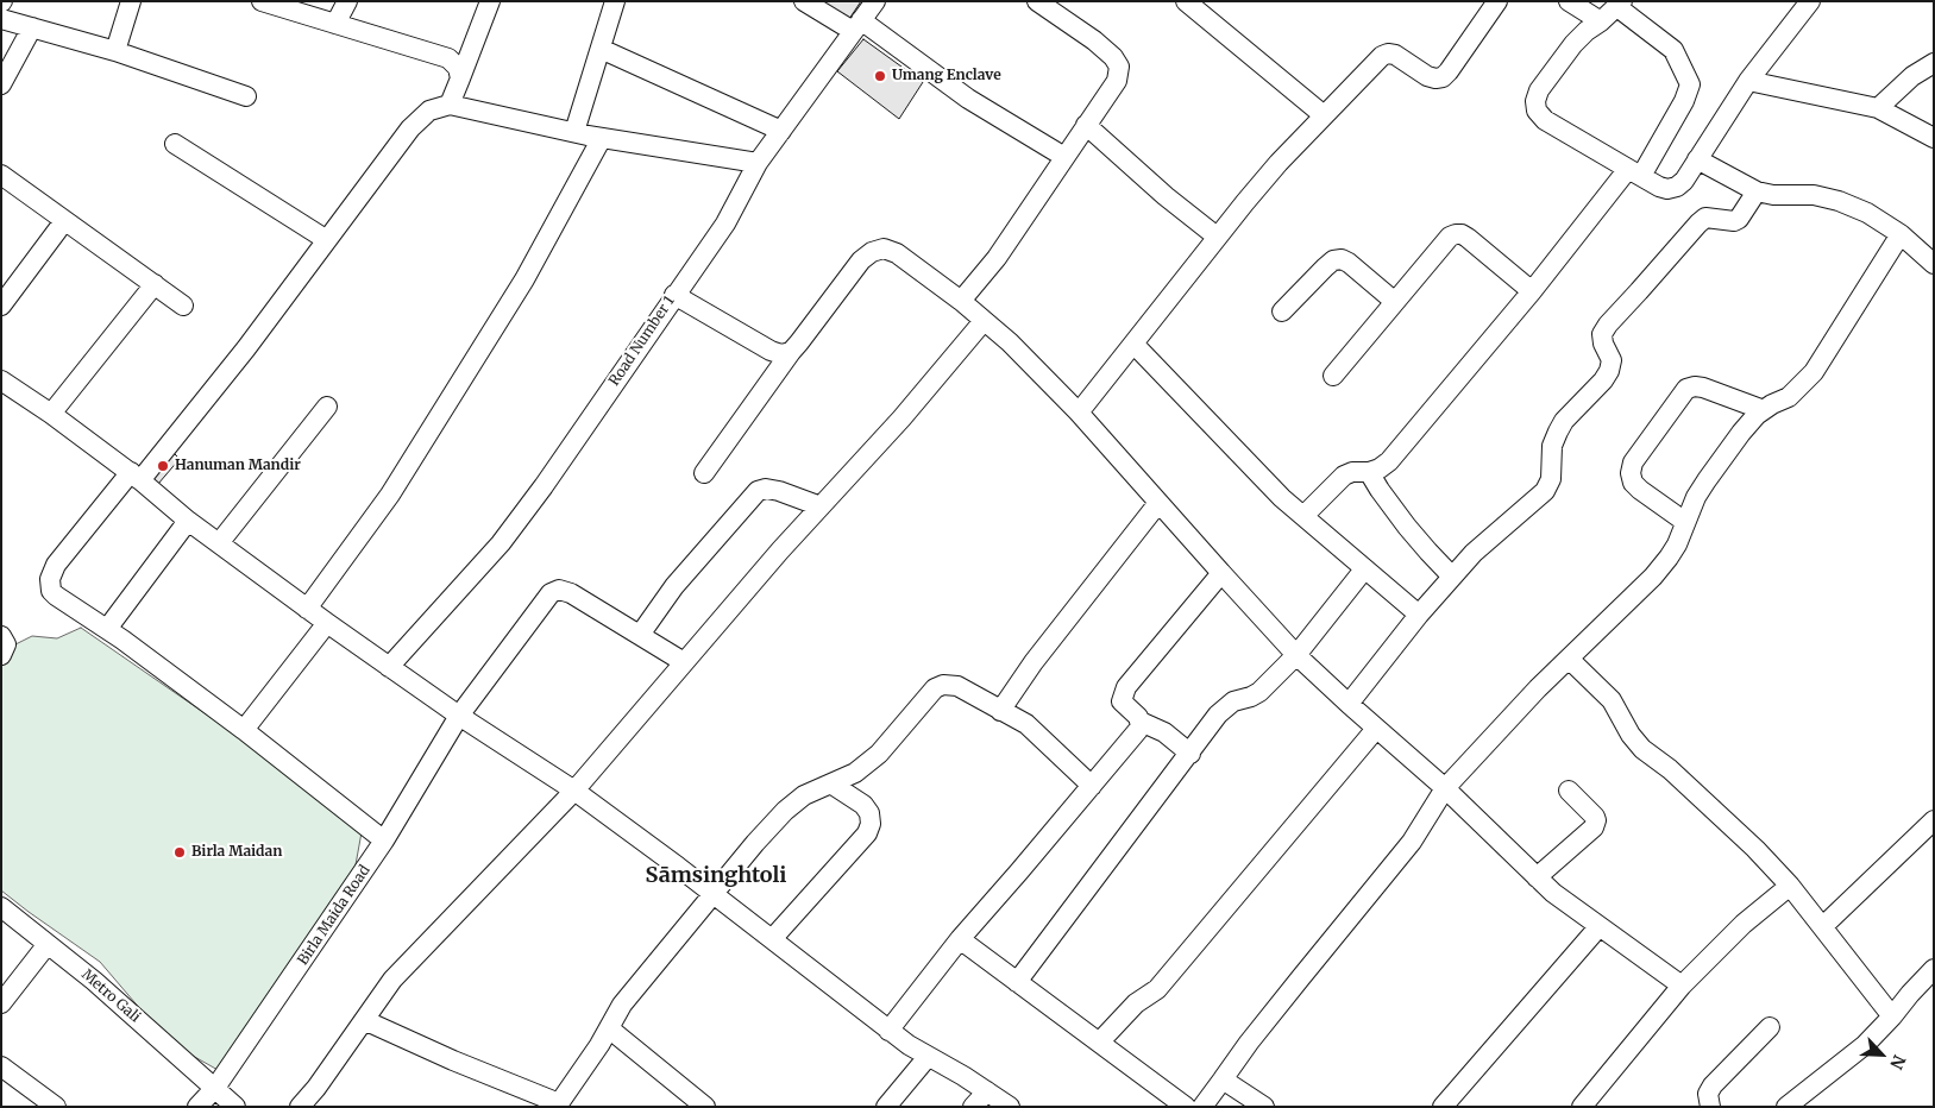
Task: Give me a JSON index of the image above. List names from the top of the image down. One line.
{"streets":{"street":["Road Number 1","Birla Maida Road","Metro Gali"]},"crossings":[["Birla Maida Road","Metro Gali"]],"districts":["Sāmsinghtoli"],"places":["Umang Enclave","Hanuman Mandir","Birla Maidan"],"north":"bottom right"}
